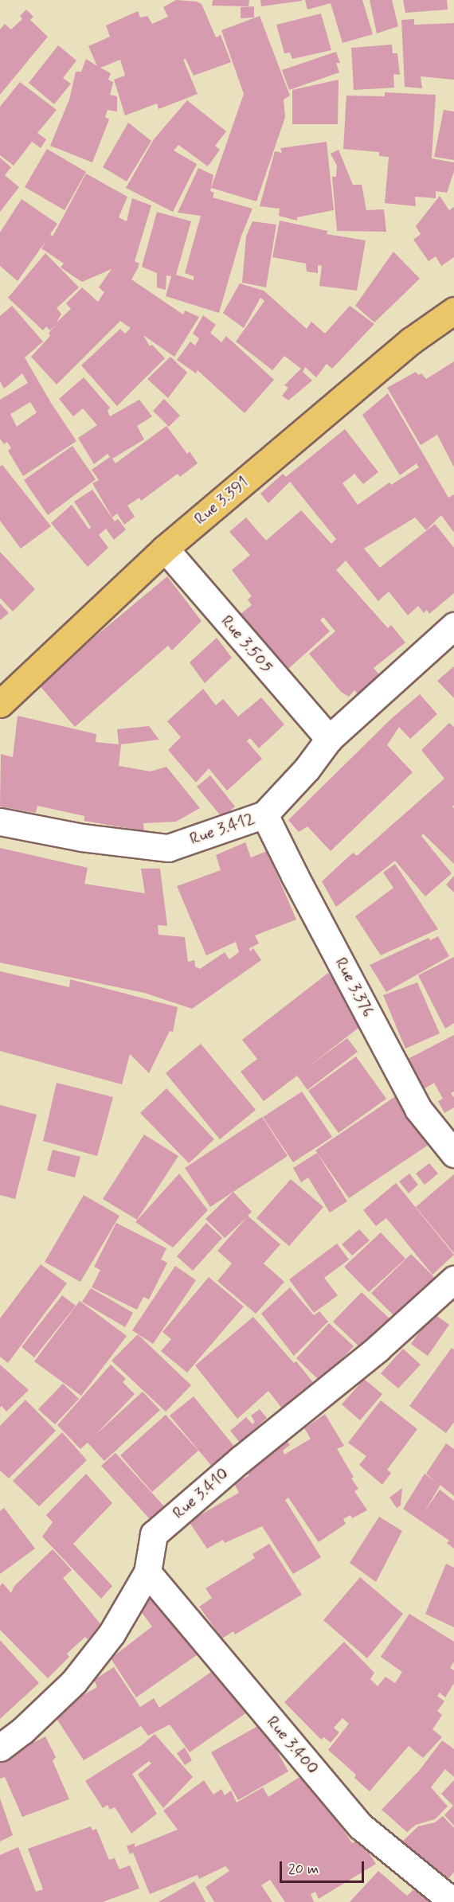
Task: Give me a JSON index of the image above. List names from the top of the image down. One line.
{"streets":{"main road":["Rue 3.391"],"street":["Rue 3.505","Rue 3.412","Rue 3.376","Rue 3.410","Rue 3.400"]},"crossings":[["Rue 3.391","Rue 3.505"],["Rue 3.505","Rue 3.412"],["Rue 3.412","Rue 3.376"],["Rue 3.410","Rue 3.400"]],"scale_bar":"20 m"}
